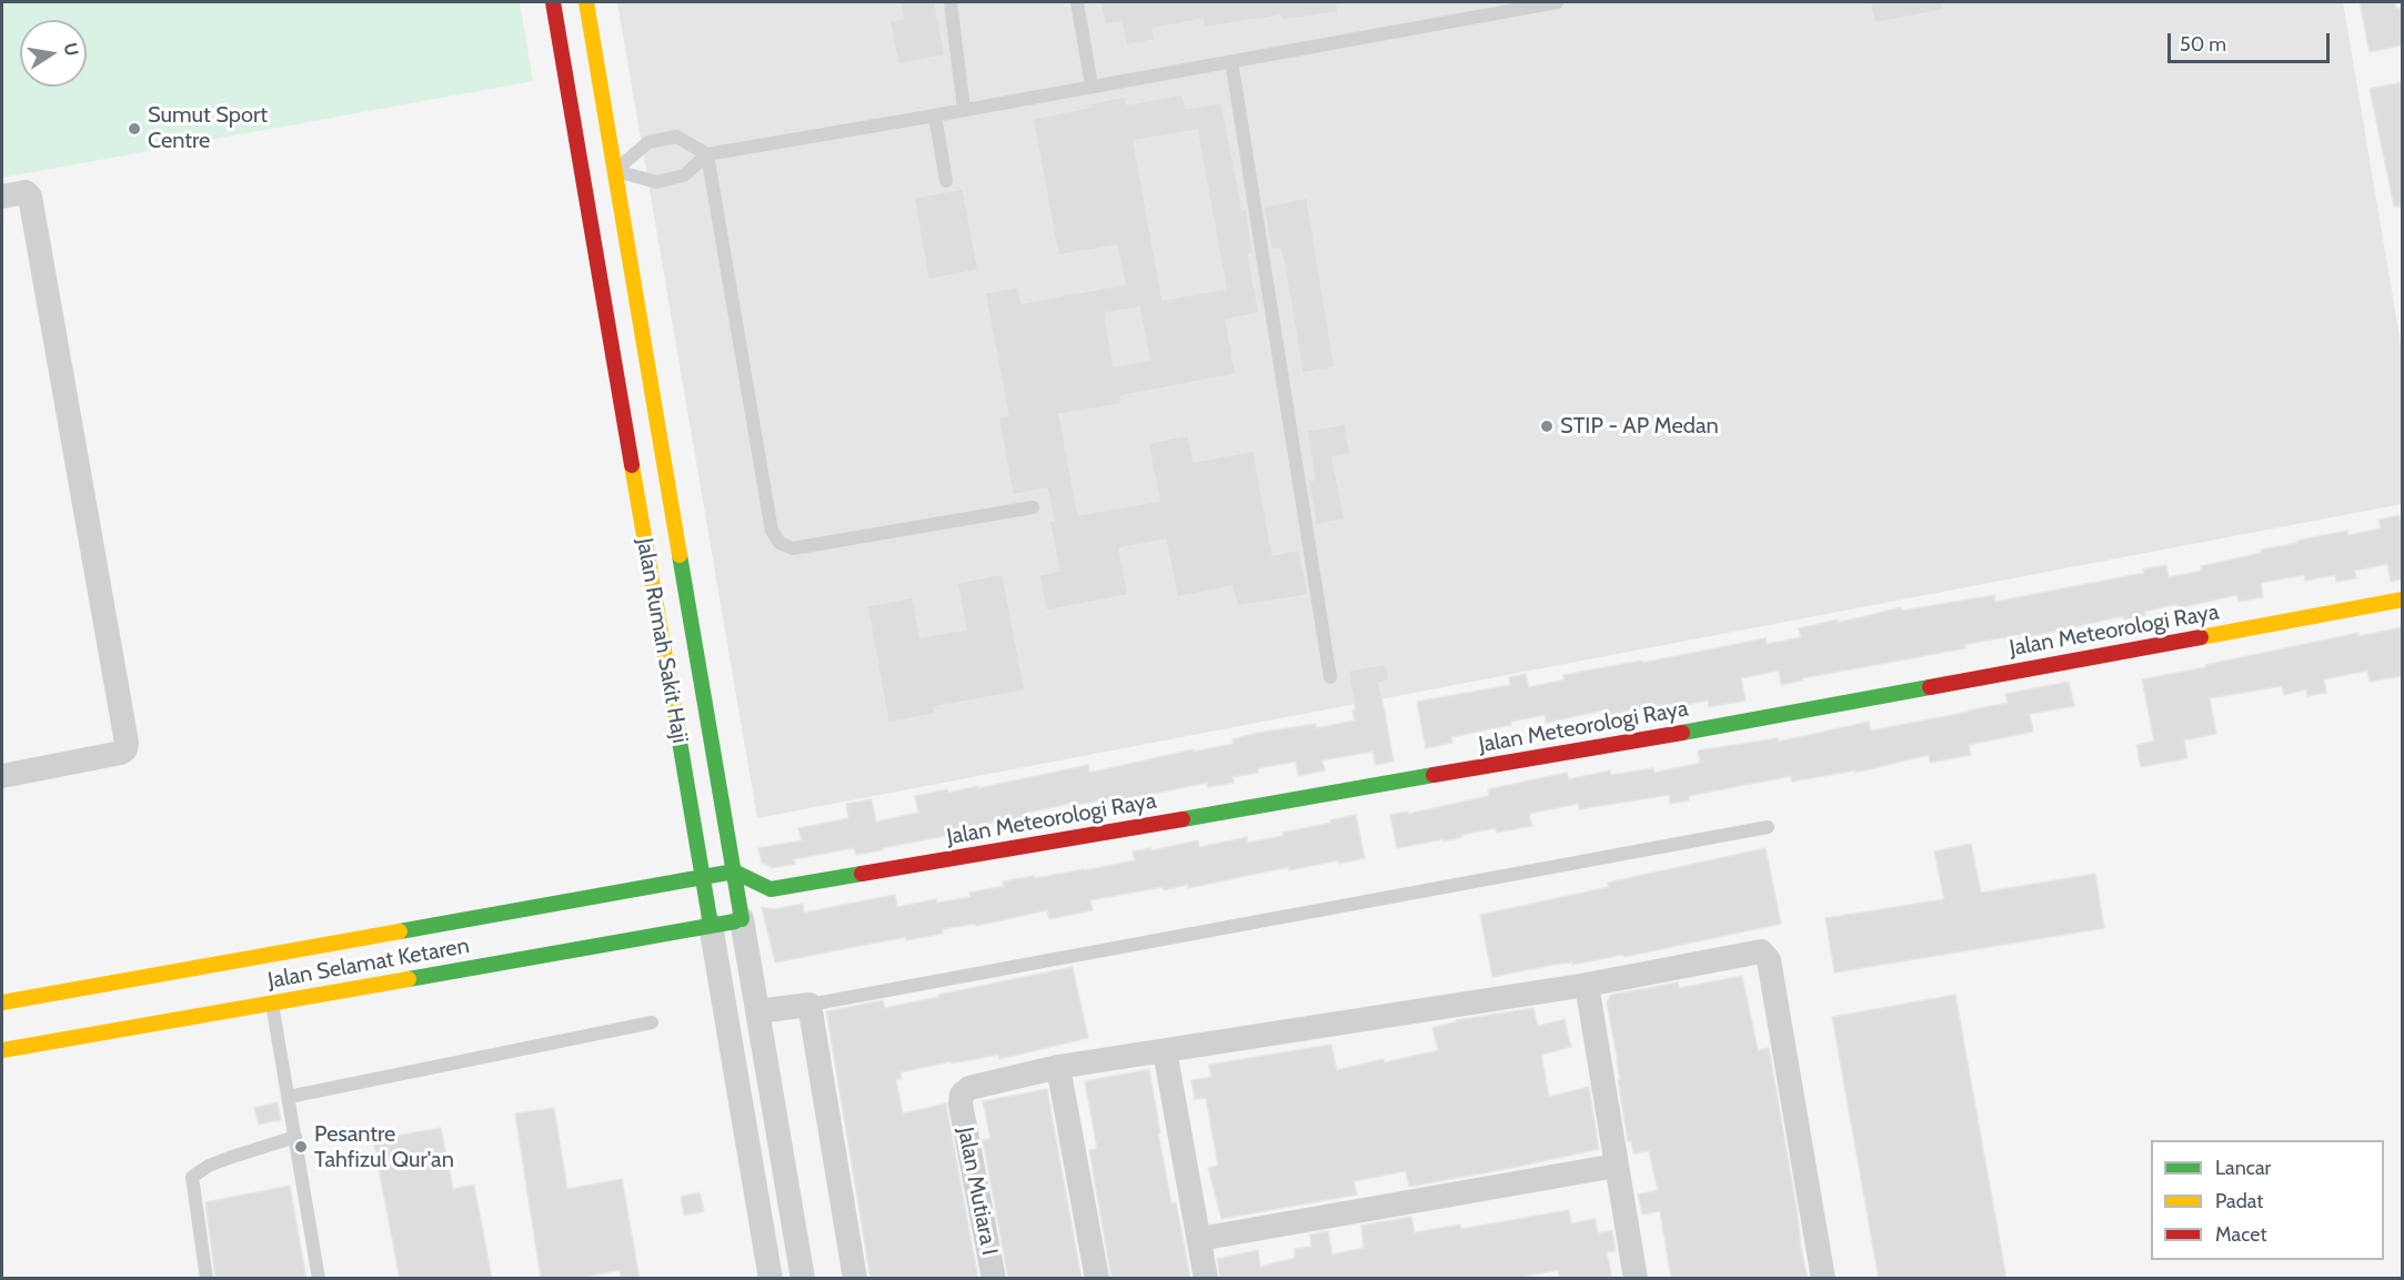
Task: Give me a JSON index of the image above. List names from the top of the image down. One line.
{"streets":{"street":["Jalan Meteorologi Raya","Jalan Rumah Sakit Haji","Jalan Selamat Ketaren","Jalan Mutiara I"]},"crossings":[["Jalan Rumah Sakit Haji","Jalan Selamat Ketaren"]],"places":["Sumut Sport Centre","STIP - AP Medan","Pesantre Tahfizul Qur'an"],"legend":["Lancar","Padat","Macet"],"scale_bar":"50 m","north":"right"}
